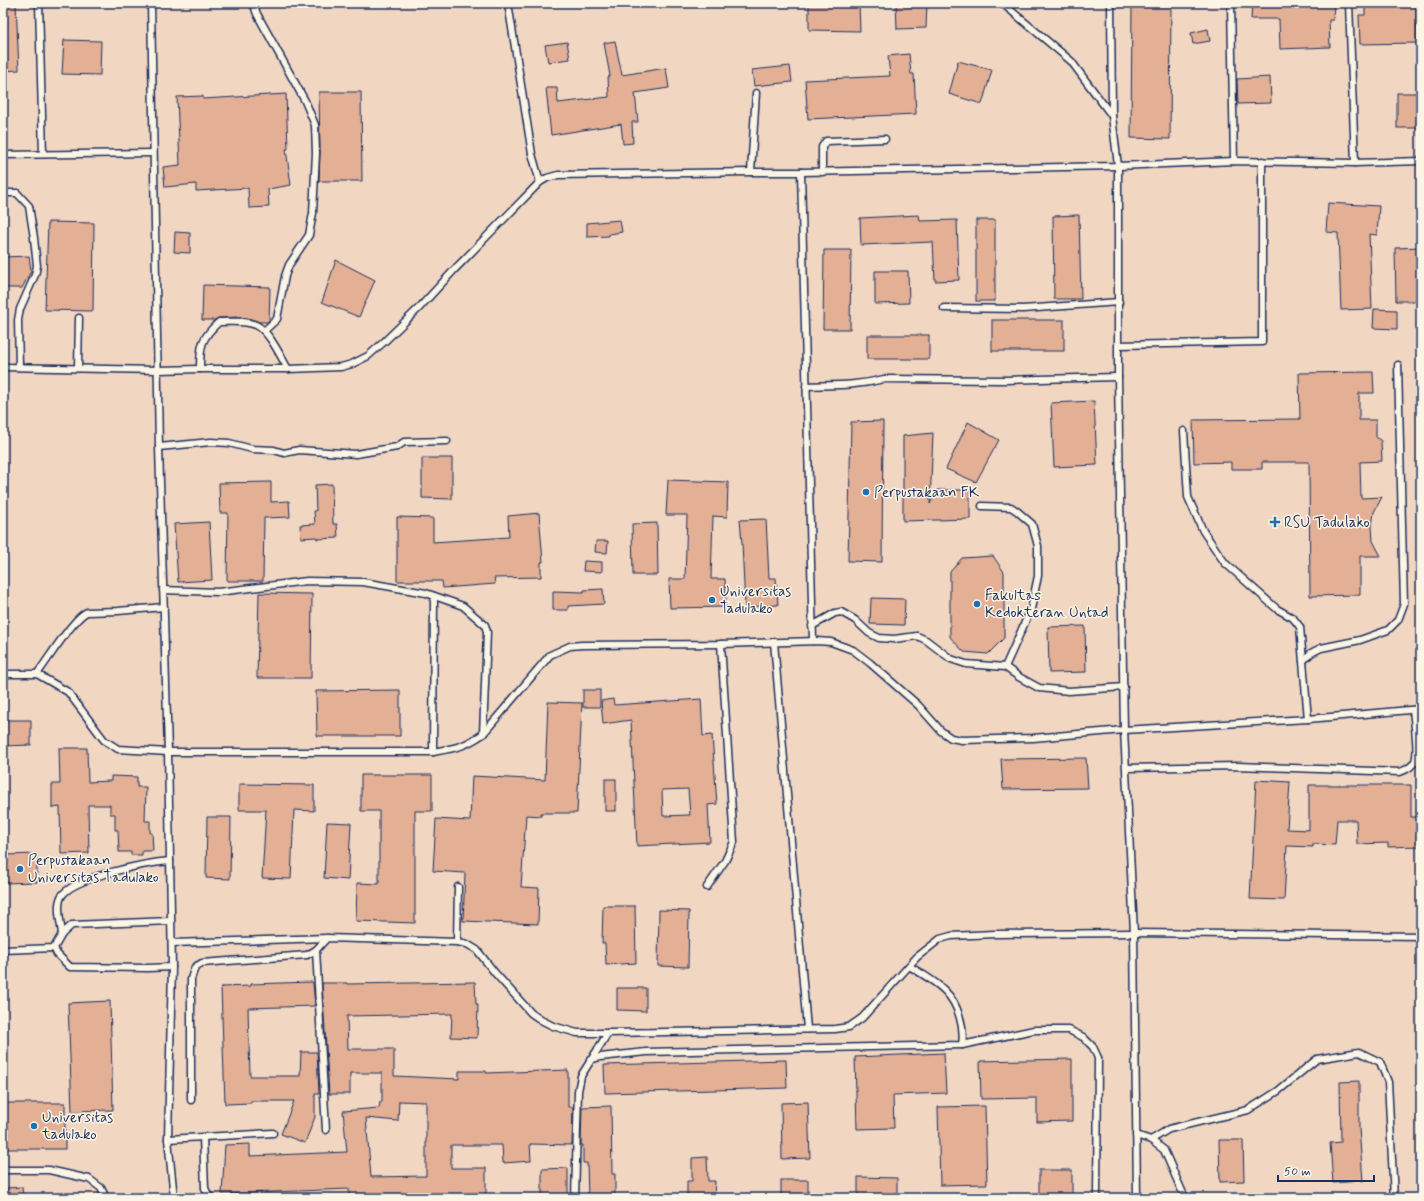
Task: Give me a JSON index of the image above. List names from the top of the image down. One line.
{"places":{"other":["Perpustakaan FK","Universitas Tadulako","Fakultas Kedokteran Untad","Perpustakaan Universitas Tadulako","Universitas tadulako"],"health":["RSU Tadulako"]},"scale_bar":"50 m"}
